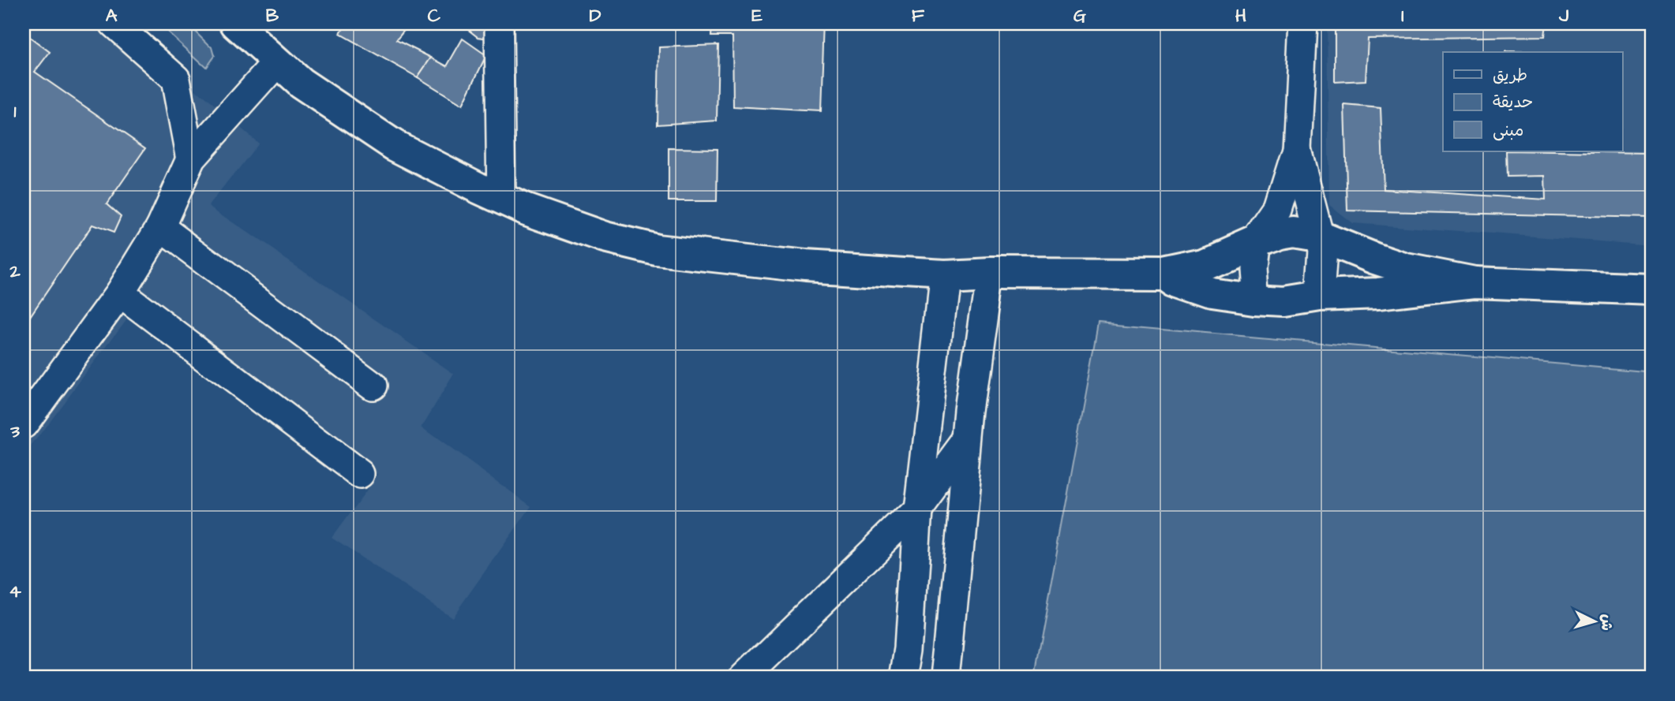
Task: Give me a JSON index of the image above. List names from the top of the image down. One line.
{"legend":["طريق","حديقة","مبنى"],"north":"right","grid":{"columns":["A","B","C","D","E","F","G","H","I","J"],"rows":["1","2","3","4"]}}
